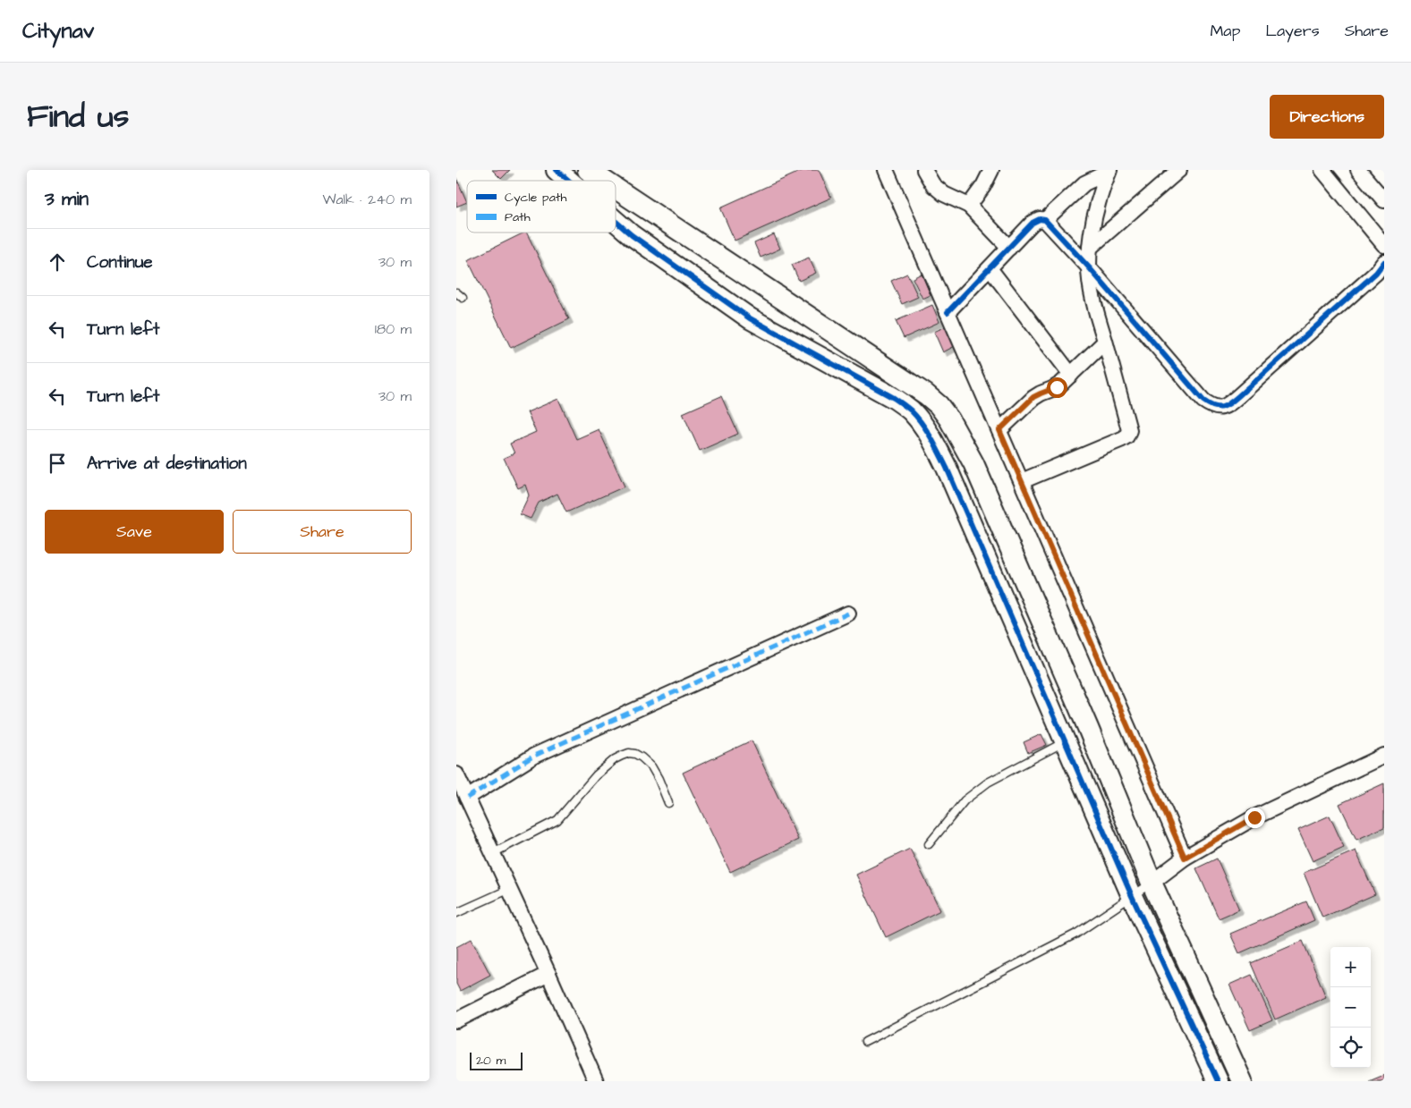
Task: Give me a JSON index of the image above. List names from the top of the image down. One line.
{"legend":["Cycle path","Path"],"scale_bar":"20 m","page":{"header":"Citynav","nav":["Map","Layers","Share"],"title":"Find us","buttons":["Directions",["Save","Share"]],"heading":["3 min","Walk · 240 m"],"list":[["Continue","30 m"],["Turn left","180 m"],["Turn left","30 m"],"Arrive at destination"],"map_buttons":["+","−"],"scale":"20 m"}}
